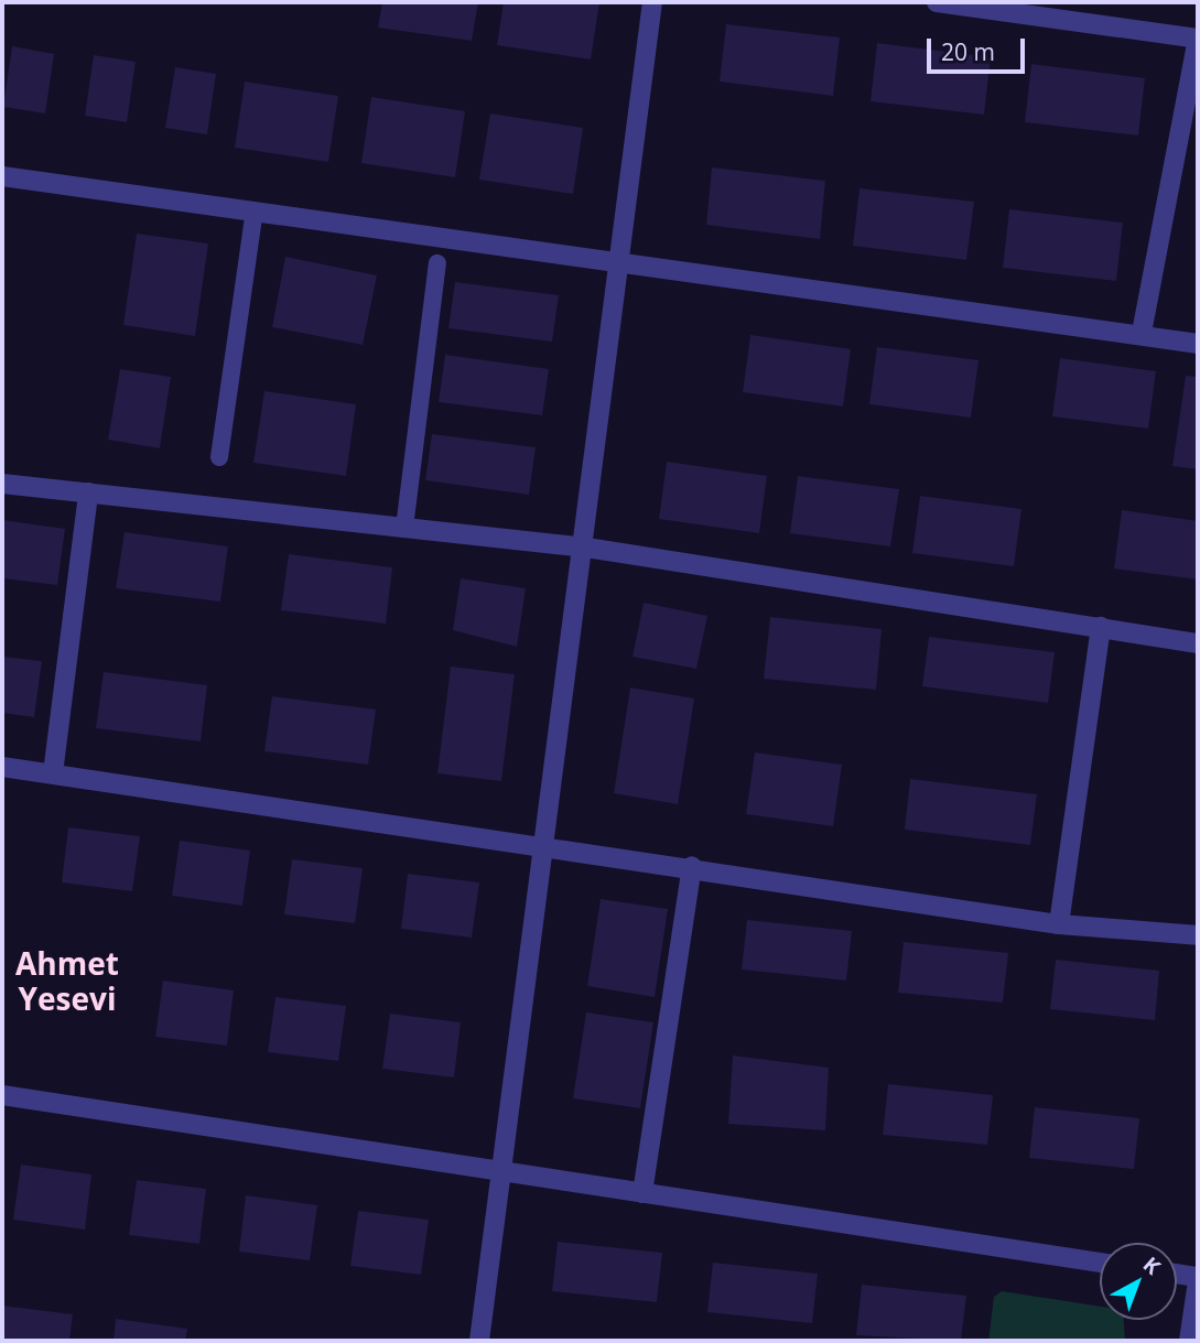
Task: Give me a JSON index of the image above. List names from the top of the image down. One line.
{"districts":["Ahmet Yesevi"],"scale_bar":"20 m","north":"top right"}
